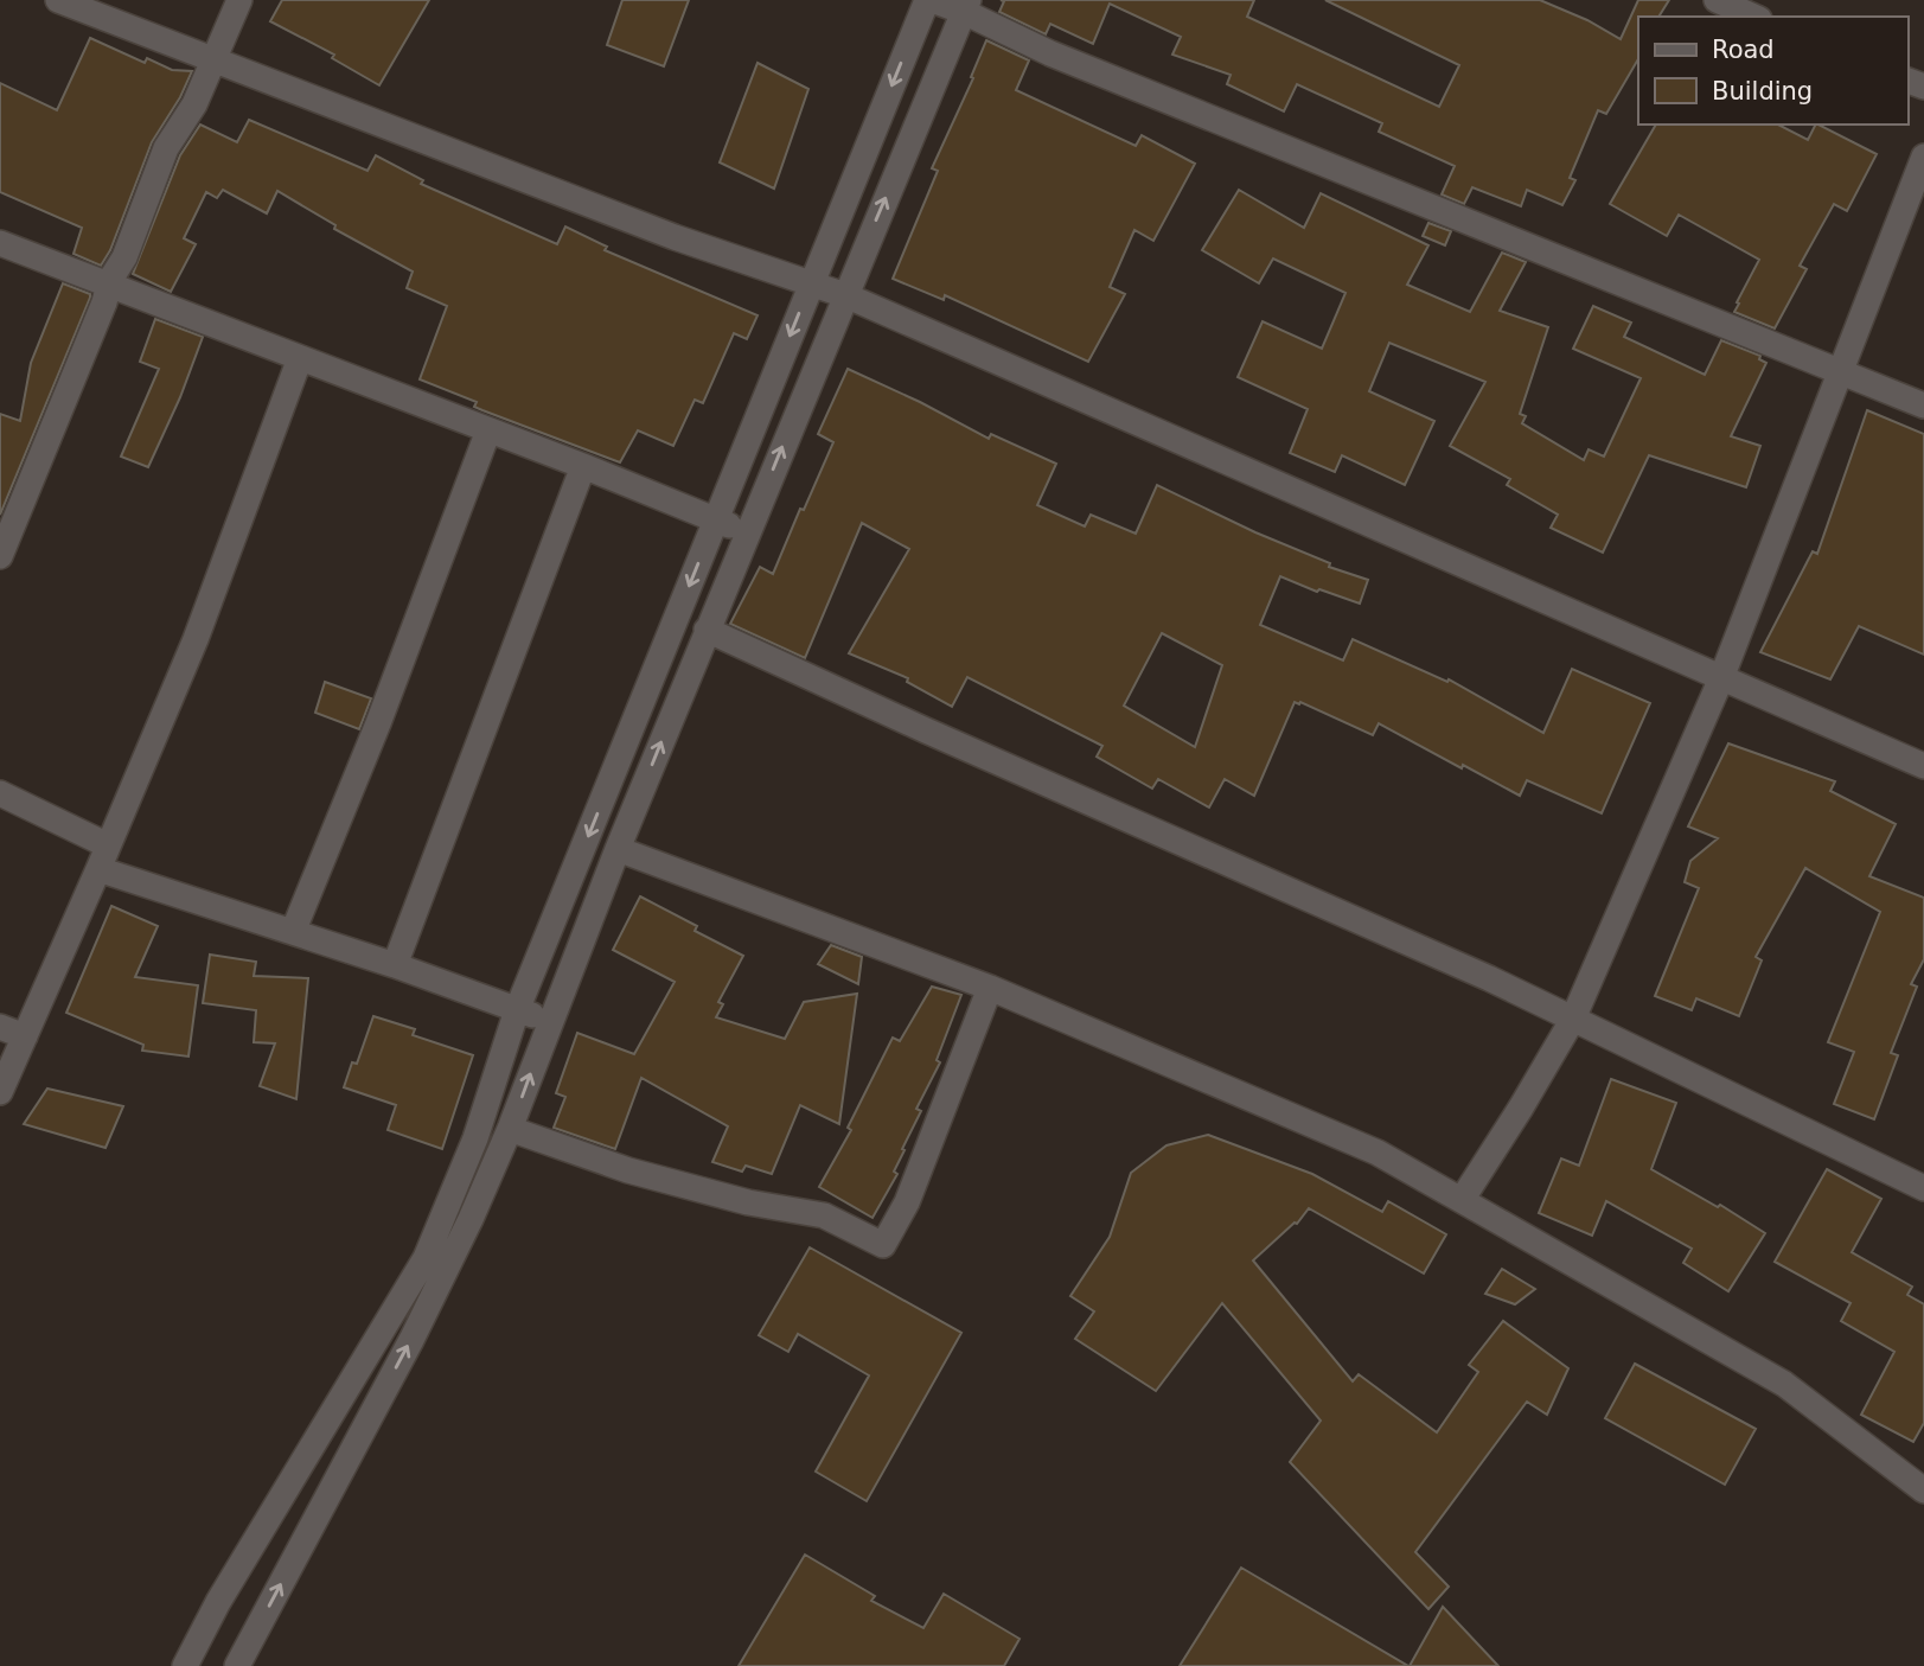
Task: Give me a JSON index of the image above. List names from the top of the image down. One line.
{"legend":["Road","Building"]}
